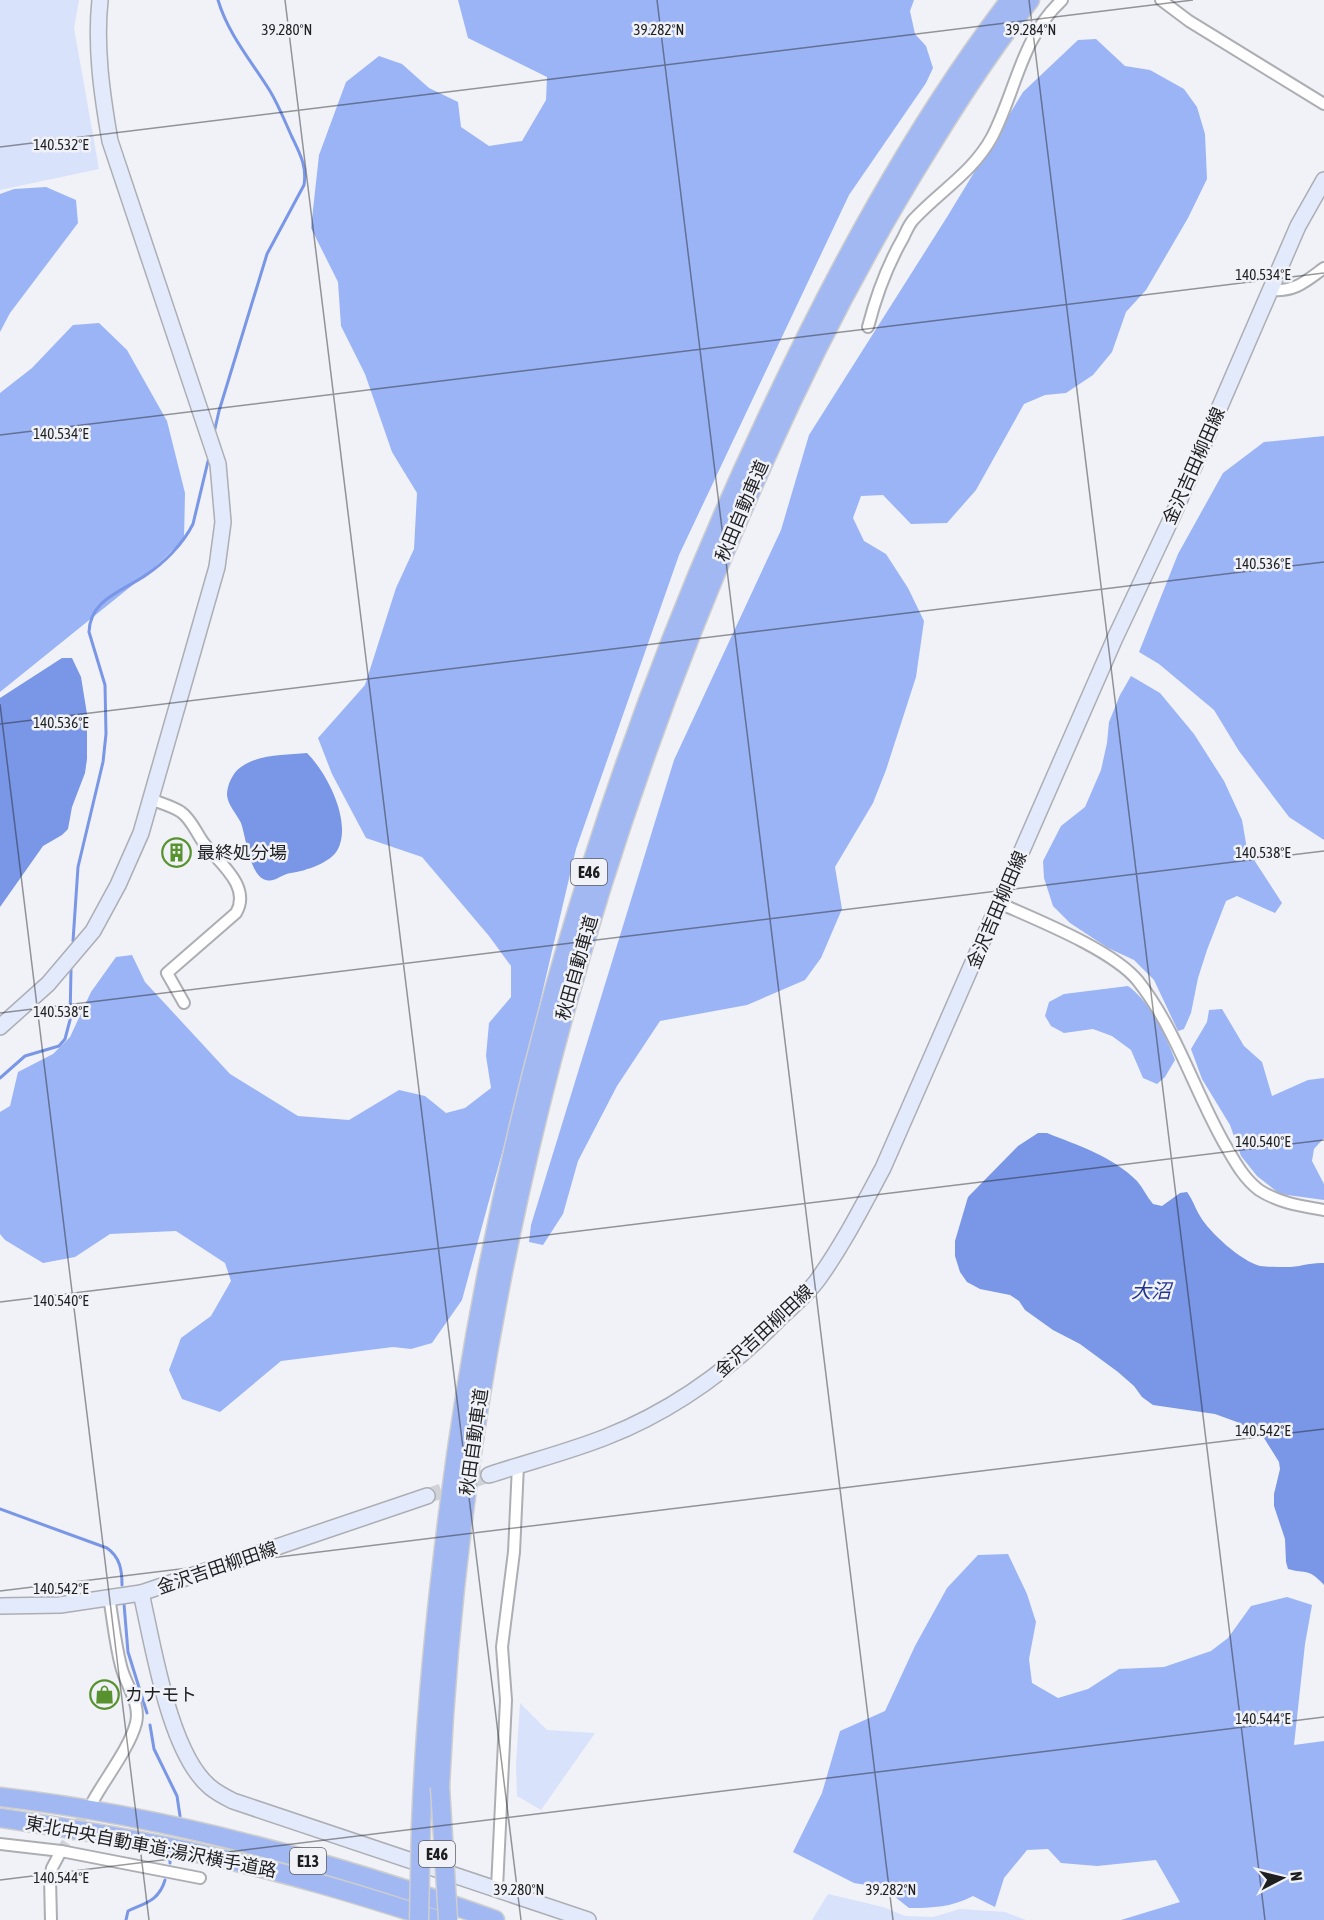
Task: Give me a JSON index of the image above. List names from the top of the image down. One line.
{"streets":{"highway":["秋田自動車道","E46","東北中央自動車道;湯沢横手道路","E13"],"main road":["金沢吉田柳田線"]},"crossings":[["秋田自動車道","東北中央自動車道;湯沢横手道路"]],"water":["大沼"],"places":{"building":["最終処分場"],"shop":["カナモト"]},"north":"right","coordinates":["39.280°N","39.282°N","39.284°N","140.532°E","140.534°E","140.536°E","140.538°E","140.540°E","140.542°E","140.544°E"]}
